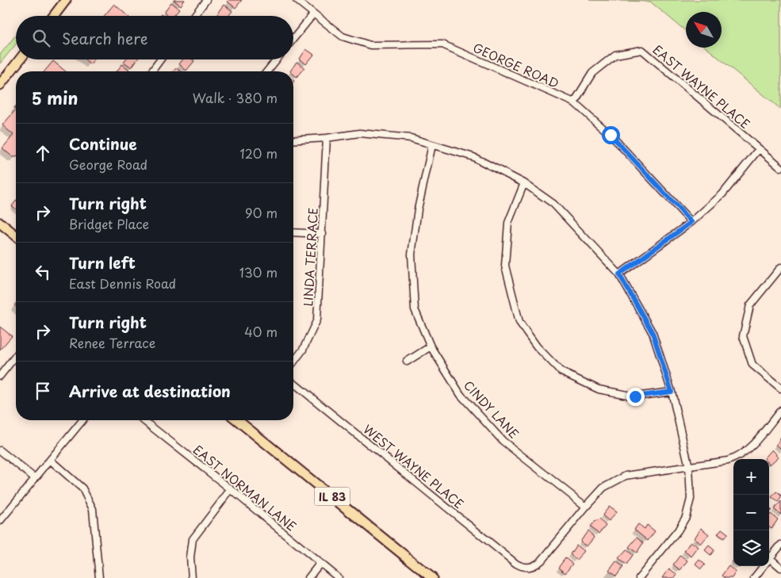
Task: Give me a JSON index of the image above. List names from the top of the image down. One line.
{"streets":{"main road":["IL 83"],"street":["GEORGE ROAD","EAST WAYNE PLACE","LINDA TERRACE","CINDY LANE","WEST WAYNE PLACE","EAST NORMAN LANE"]},"crossings":[["GEORGE ROAD","EAST WAYNE PLACE"],["CINDY LANE","WEST WAYNE PLACE"]],"north":"top left","page":{"search":"Search here","heading":["5 min","Walk · 380 m"],"list":[["Continue","George Road","120 m"],["Turn right","Bridget Place","90 m"],["Turn left","East Dennis Road","130 m"],["Turn right","Renee Terrace","40 m"],"Arrive at destination"],"map_buttons":["+","−"]}}
